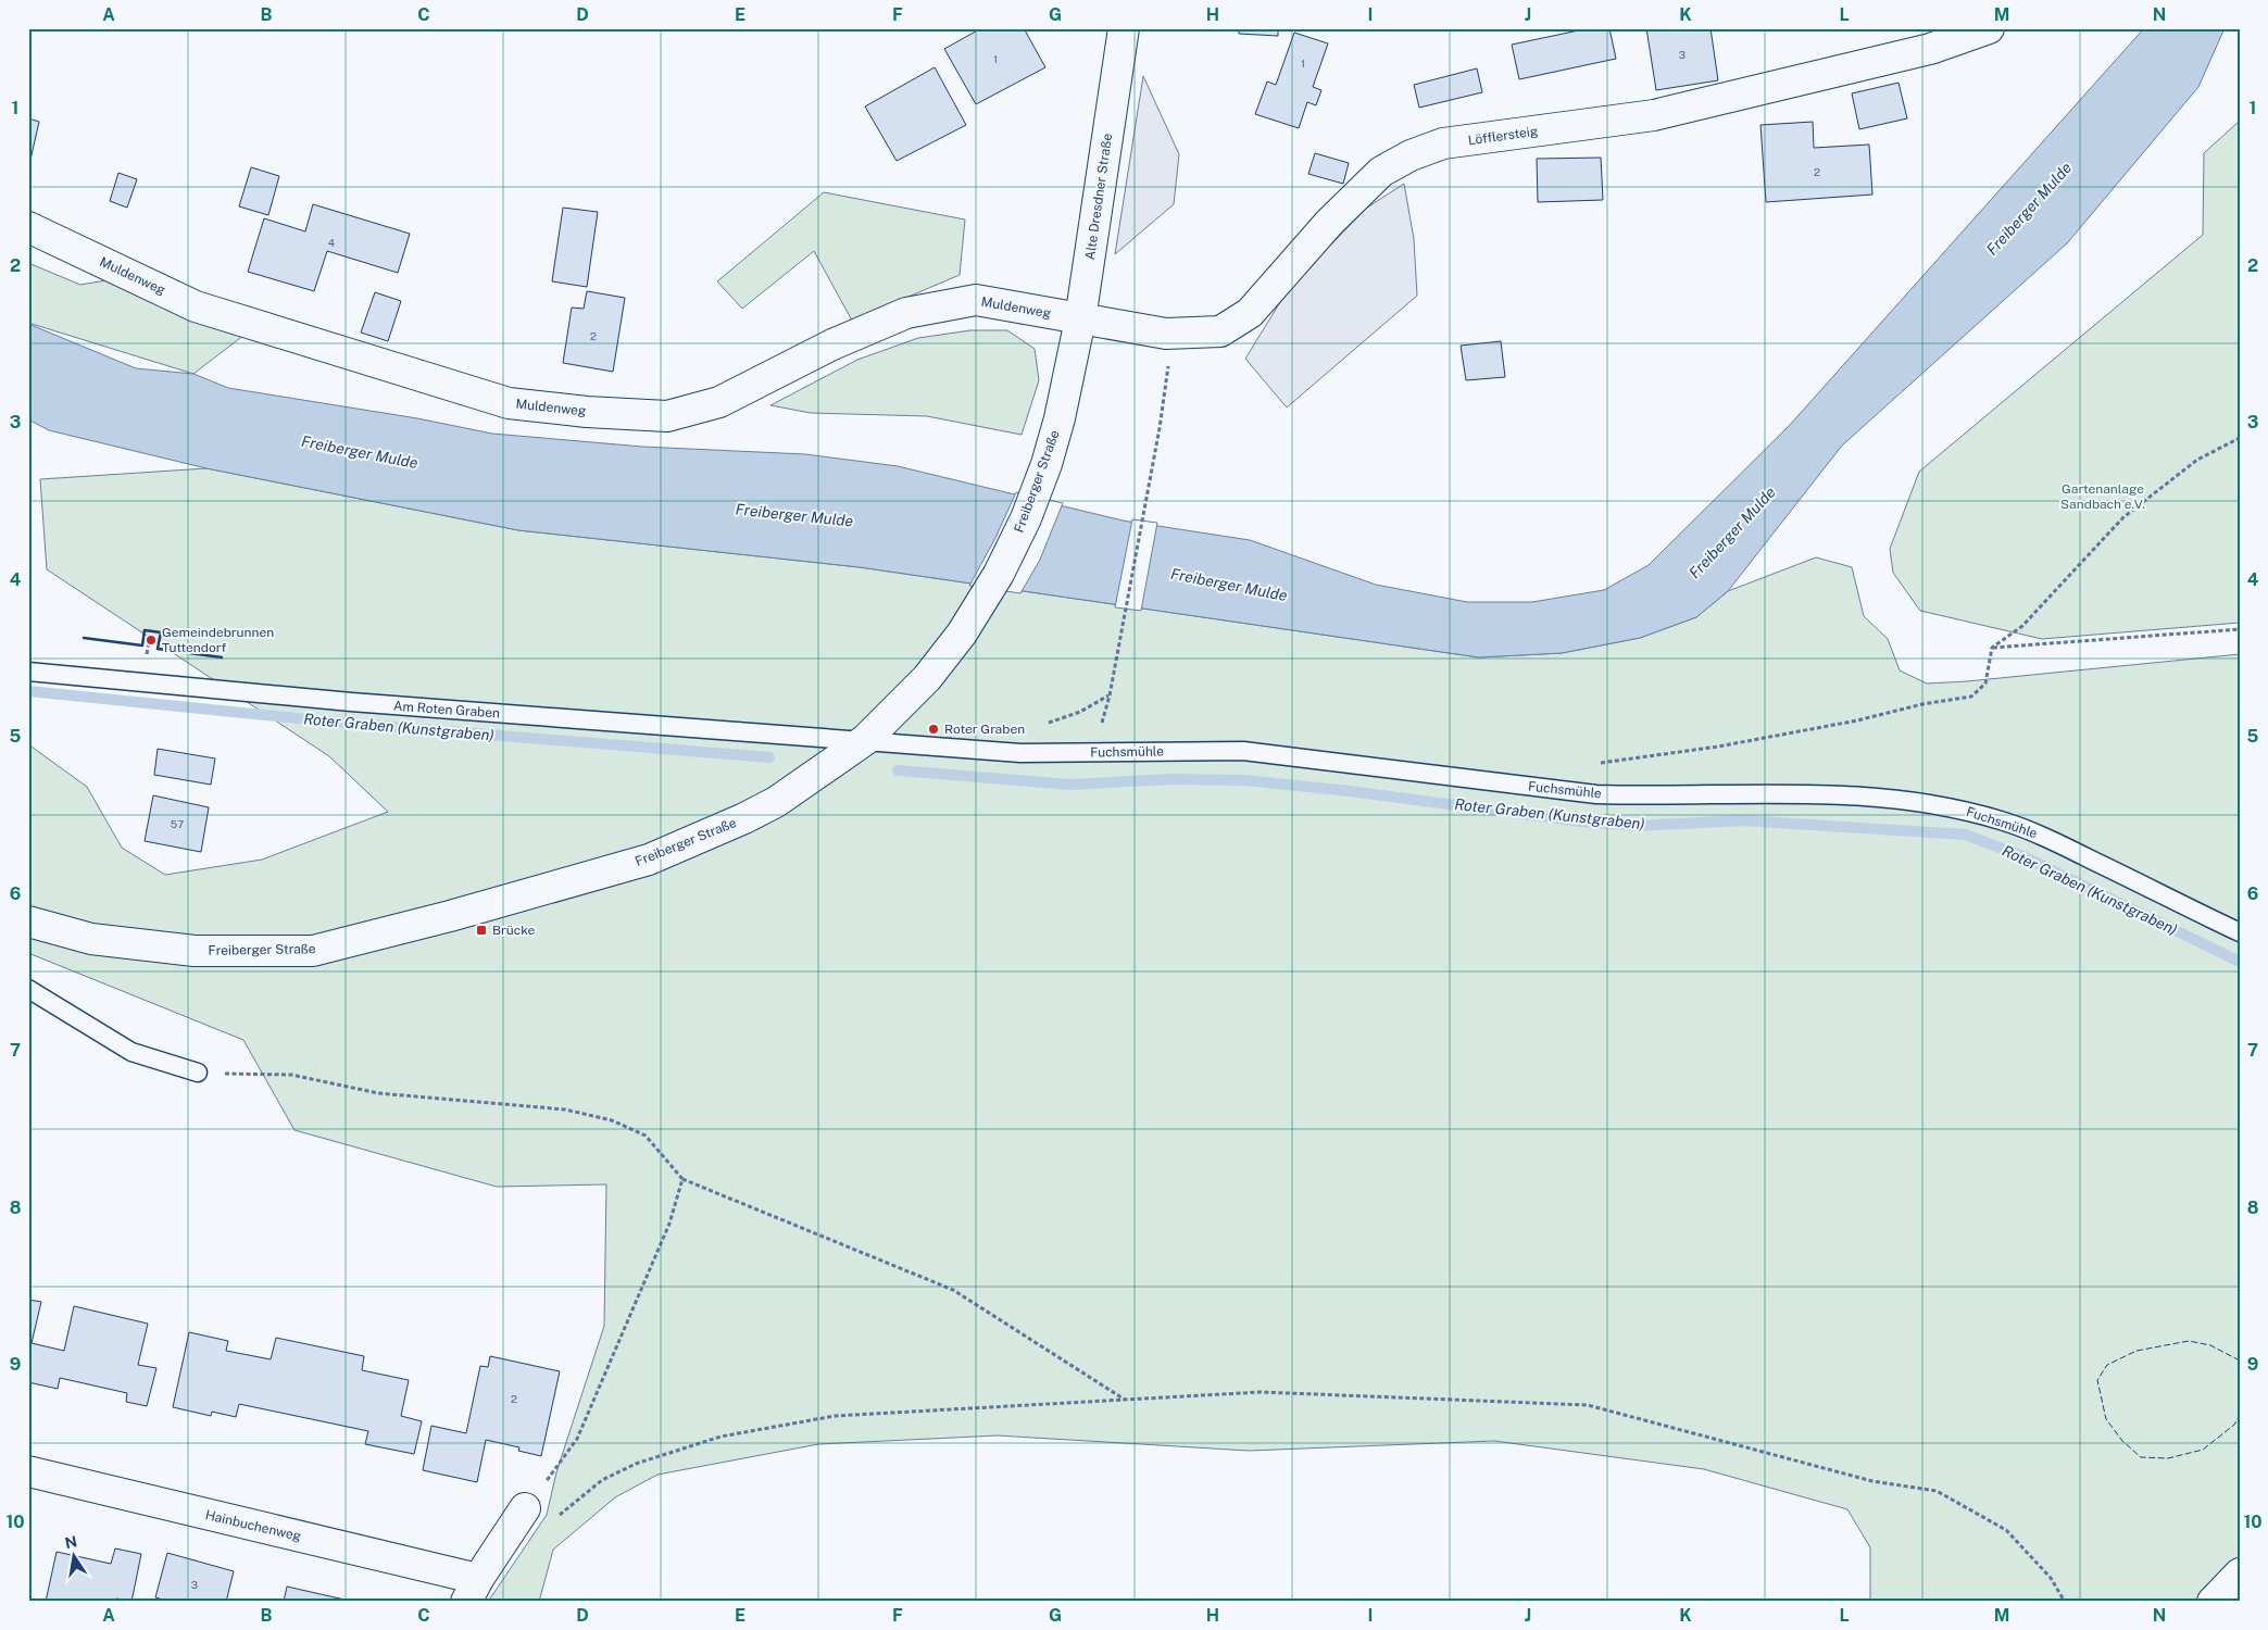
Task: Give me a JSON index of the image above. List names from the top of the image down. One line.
{"streets":{"street":["Löfflersteig","Alte Dresdner Straße","Muldenweg","Freiberger Straße","Hainbuchenweg"],"lane":["Am Roten Graben","Fuchsmühle"]},"crossings":[["Löfflersteig","Alte Dresdner Straße"],["Löfflersteig","Muldenweg"],["Alte Dresdner Straße","Muldenweg"],["Alte Dresdner Straße","Freiberger Straße"],["Freiberger Straße","Am Roten Graben"],["Freiberger Straße","Fuchsmühle"],["Am Roten Graben","Fuchsmühle"]],"water":["Freiberger Mulde","Roter Graben (Kunstgraben)"],"parks":["Gartenanlage Sandbach e.V."],"places":{"other":["Gemeindebrunnen Tuttendorf","Roter Graben"],"transit":["Brücke"]},"house_numbers":["3","1","1","2","4","2","57","2","3"],"north":"top","grid":{"columns":["A","B","C","D","E","F","G","H","I","J","K","L","M","N"],"rows":["1","2","3","4","5","6","7","8","9","10"]}}
